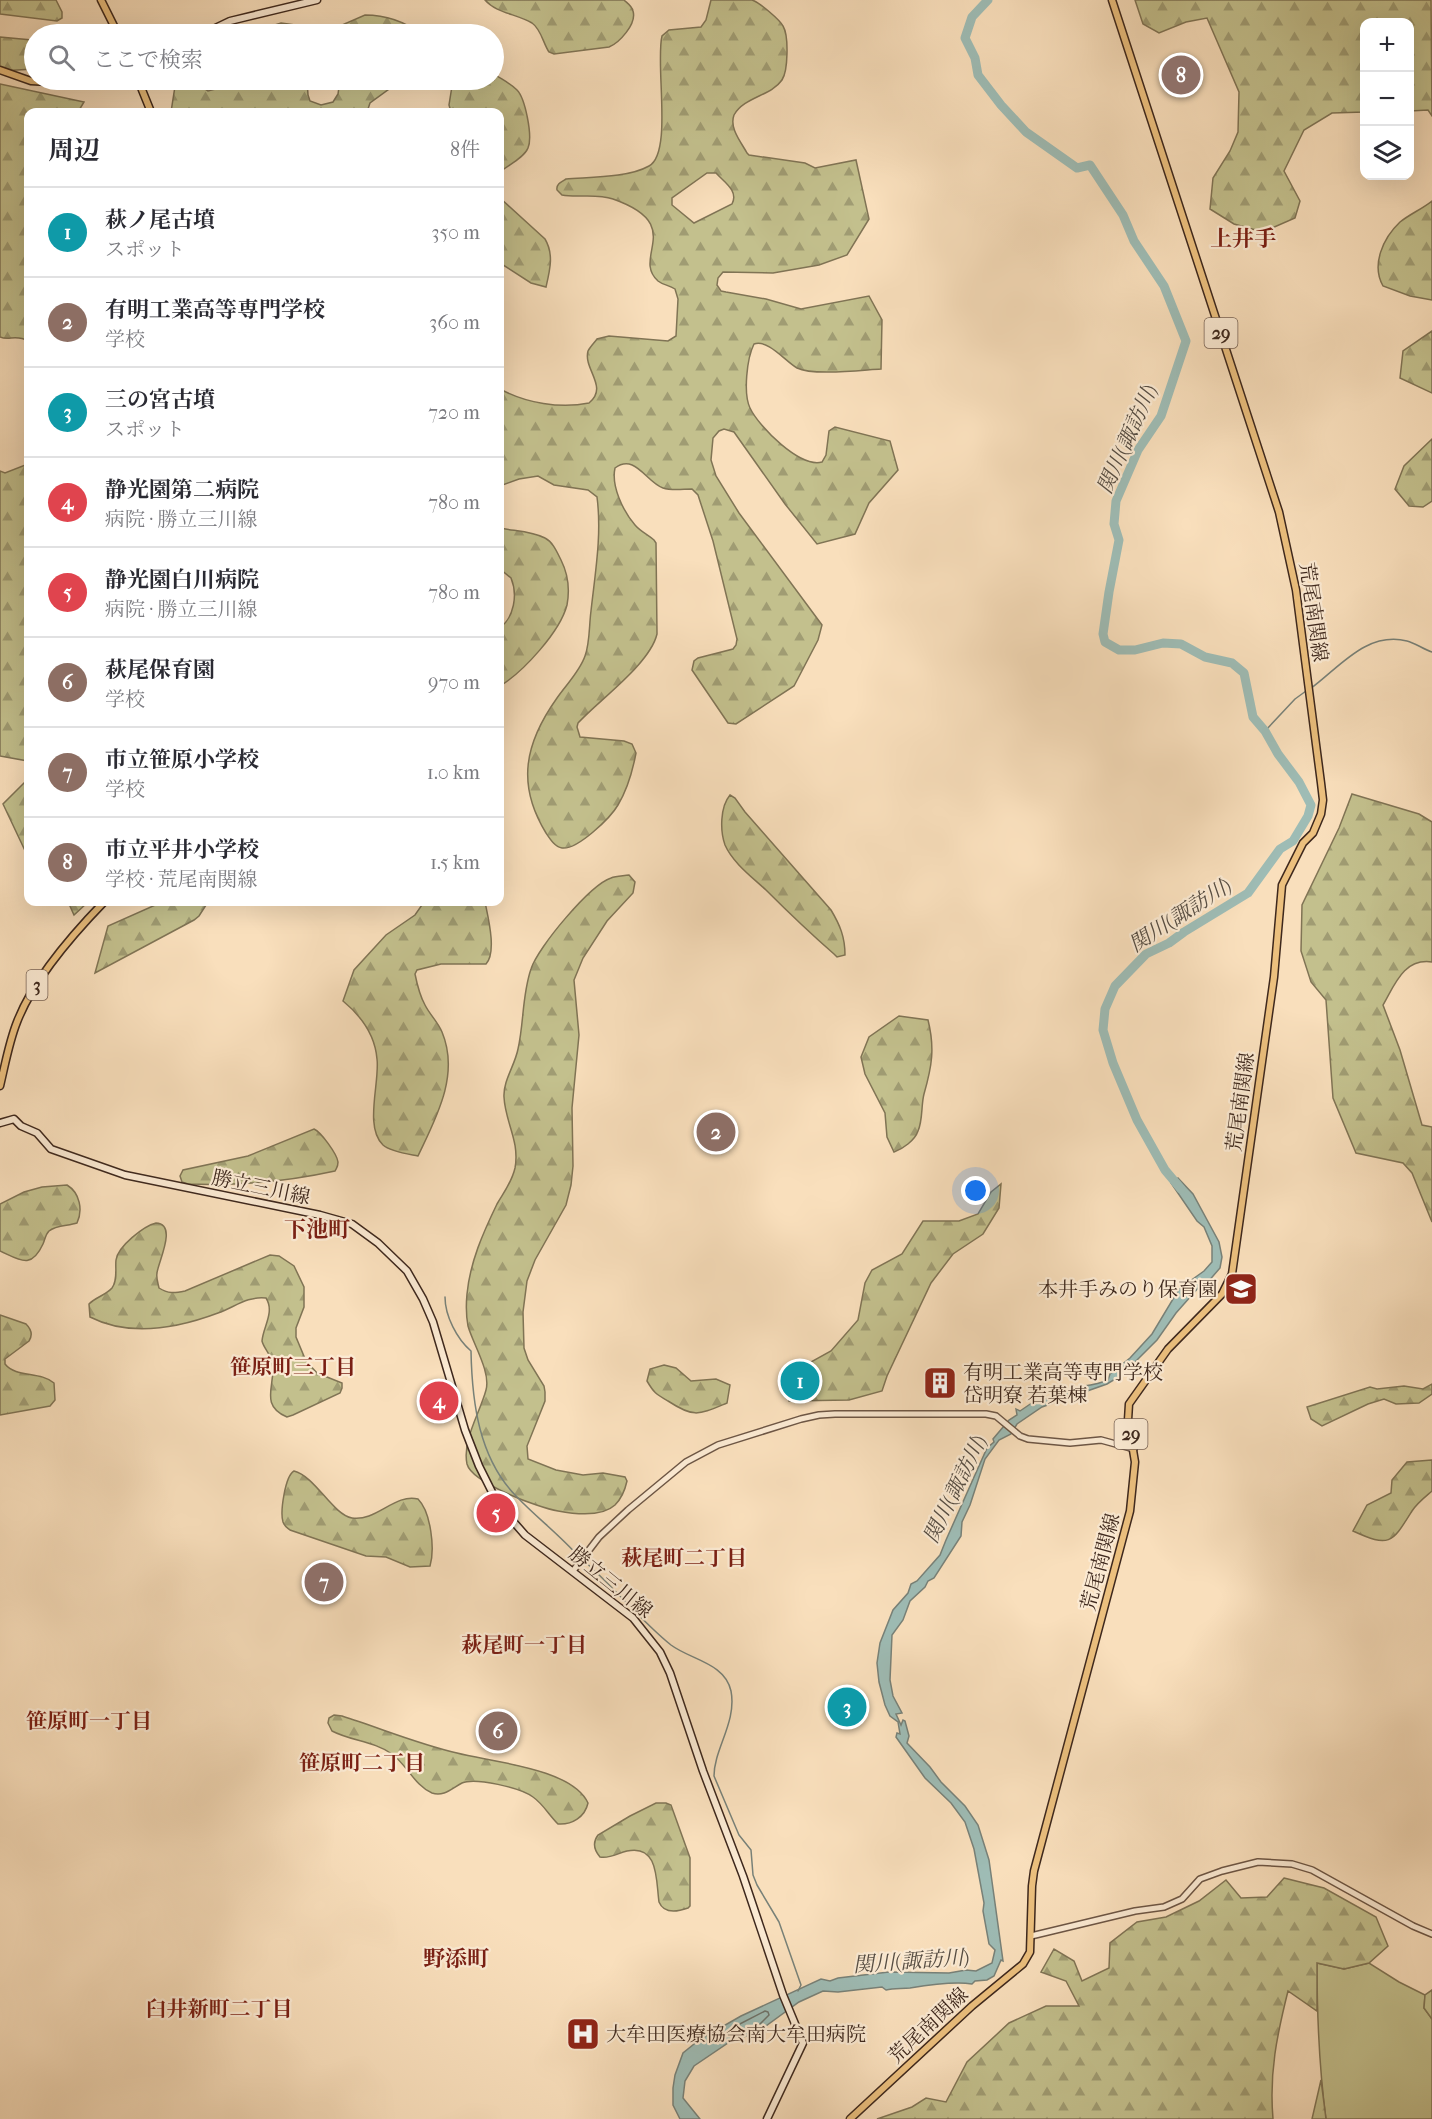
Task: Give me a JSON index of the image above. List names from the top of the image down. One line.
{"streets":{"main road":["29","荒尾南関線","3","勝立三川線"]},"districts":["上井手","下池町","笹原町三丁目","萩尾町二丁目","萩尾町一丁目","笹原町一丁目","笹原町二丁目","野添町","臼井新町二丁目"],"water":["関川(諏訪川)"],"places":{"school or university":["本井手みのり保育園"],"building":["有明工業高等専門学校 岱明寮 若葉棟"],"hospital":["大牟田医療協会南大牟田病院"]},"page":{"map_buttons":["+","−"],"search":"ここで検索","pins":["8","2","1","4","5","7","3","6"],"heading":["周辺","8件"],"list":[{"mark":"1","name":"萩ノ尾古墳","note":"スポット","value":"350 m"},{"mark":"2","name":"有明工業高等専門学校","note":"学校","value":"360 m"},{"mark":"3","name":"三の宮古墳","note":"スポット","value":"720 m"},{"mark":"4","name":"静光園第二病院","note":"病院 · 勝立三川線","value":"780 m"},{"mark":"5","name":"静光園白川病院","note":"病院 · 勝立三川線","value":"780 m"},{"mark":"6","name":"萩尾保育園","note":"学校","value":"970 m"},{"mark":"7","name":"市立笹原小学校","note":"学校","value":"1.0 km"},{"mark":"8","name":"市立平井小学校","note":"学校 · 荒尾南関線","value":"1.5 km"}]}}
